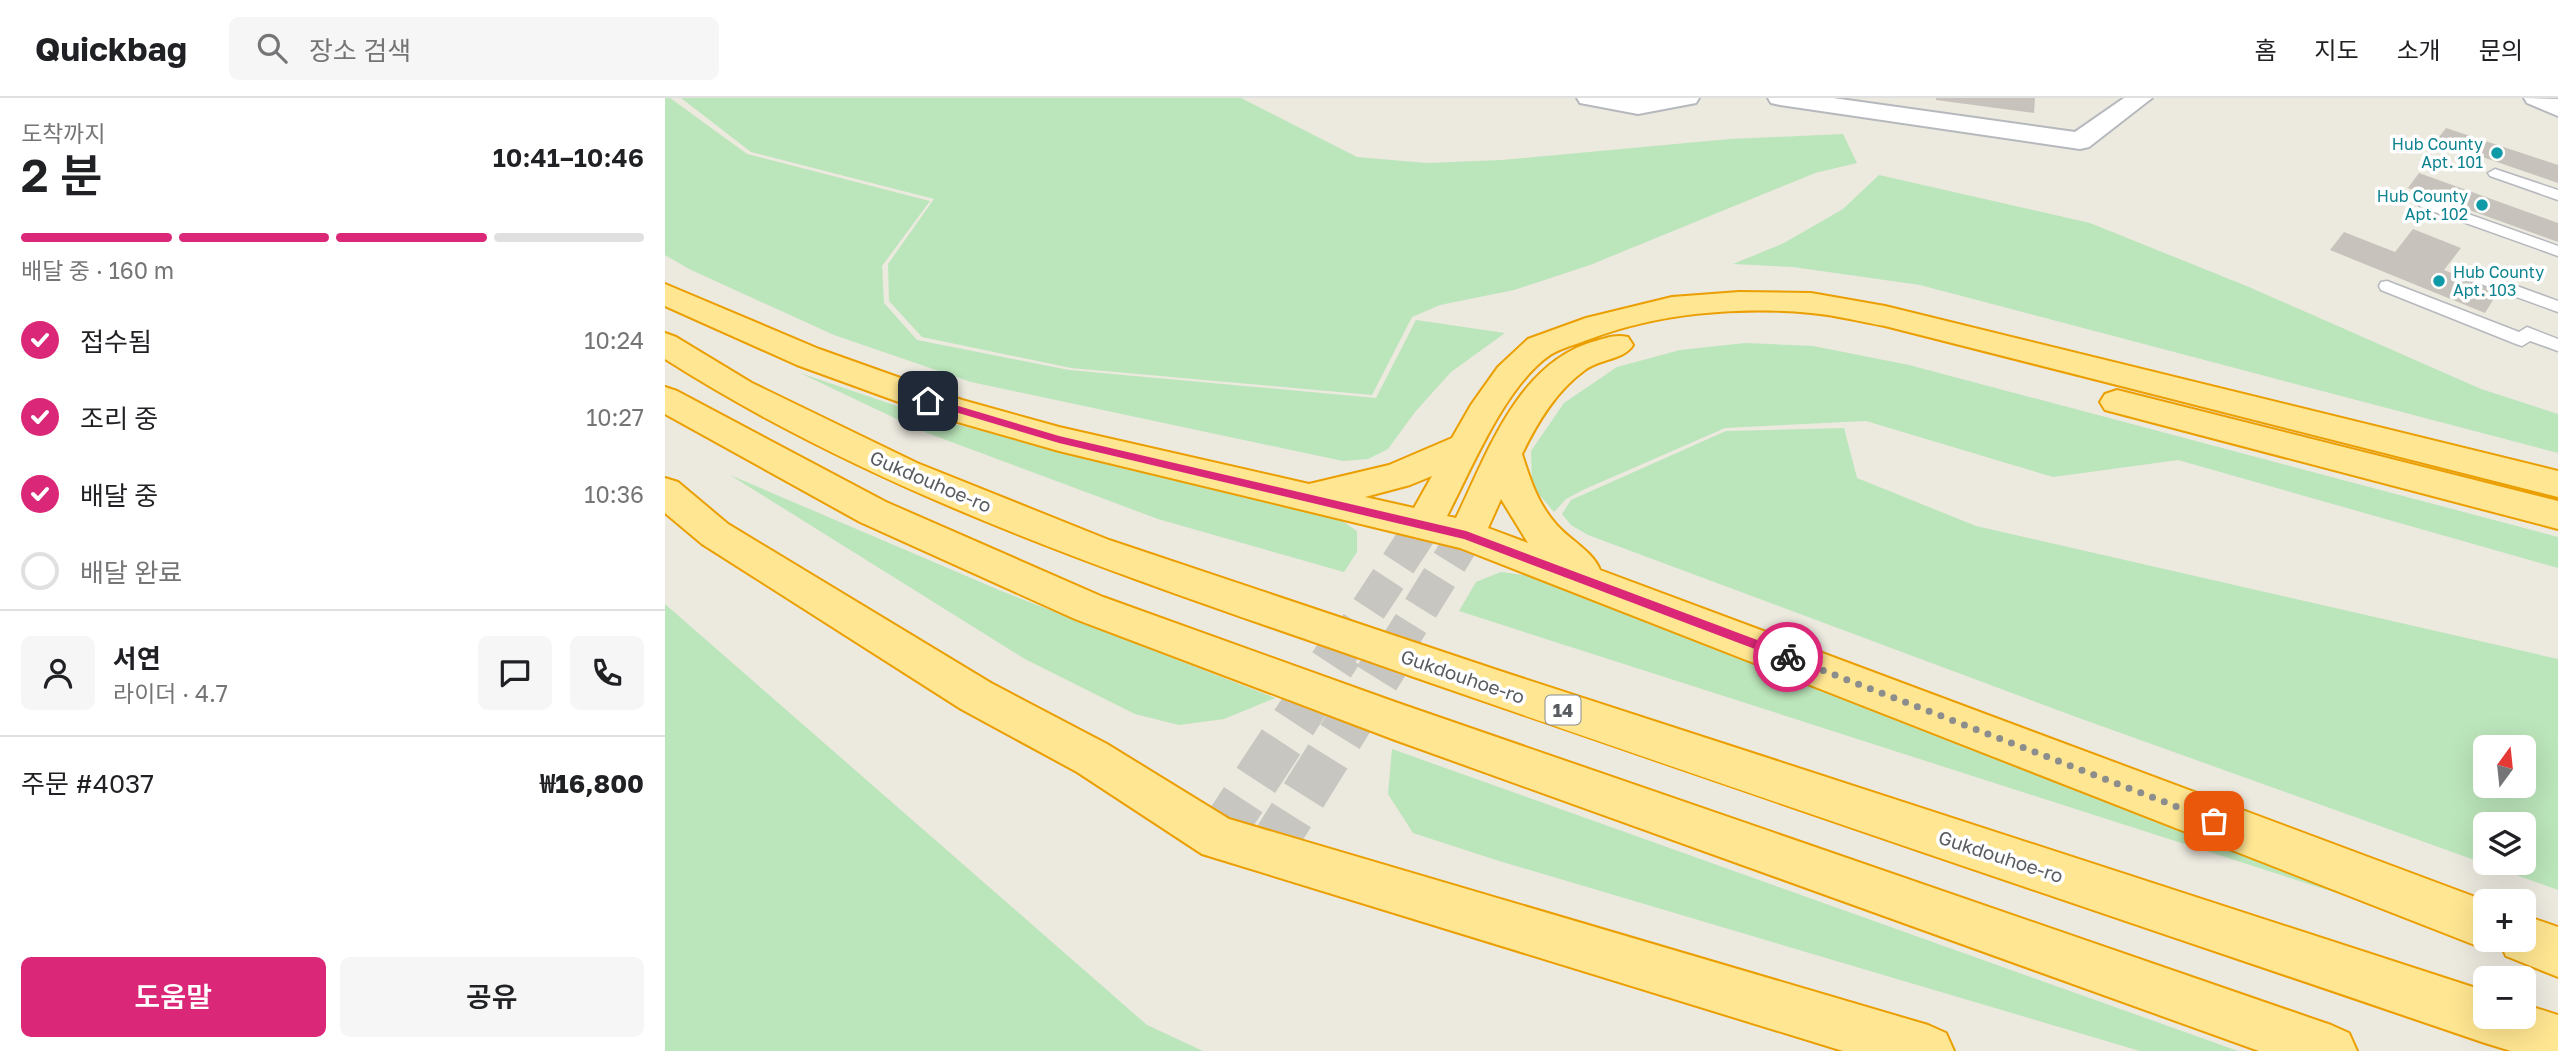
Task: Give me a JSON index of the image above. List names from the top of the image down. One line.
{"streets":{"highway":["Gukdouhoe-ro","14"]},"places":["Hub County Apt. 101","Hub County Apt. 102","Hub County Apt. 103"],"north":"top","page":{"header":"Quickbag","search":"장소 검색","nav":["홈","지도","소개","문의"],"heading":["2 분","도착까지","10:41–10:46"],"panel":["서연","라이더 · 4.7","주문 #4037","₩16,800"],"bar":"배달 중 · 160 m","list":[["접수됨","10:24"],["조리 중","10:27"],["배달 중","10:36"],"배달 완료"],"map_buttons":["+","−"],"buttons":["도움말","공유"]}}
